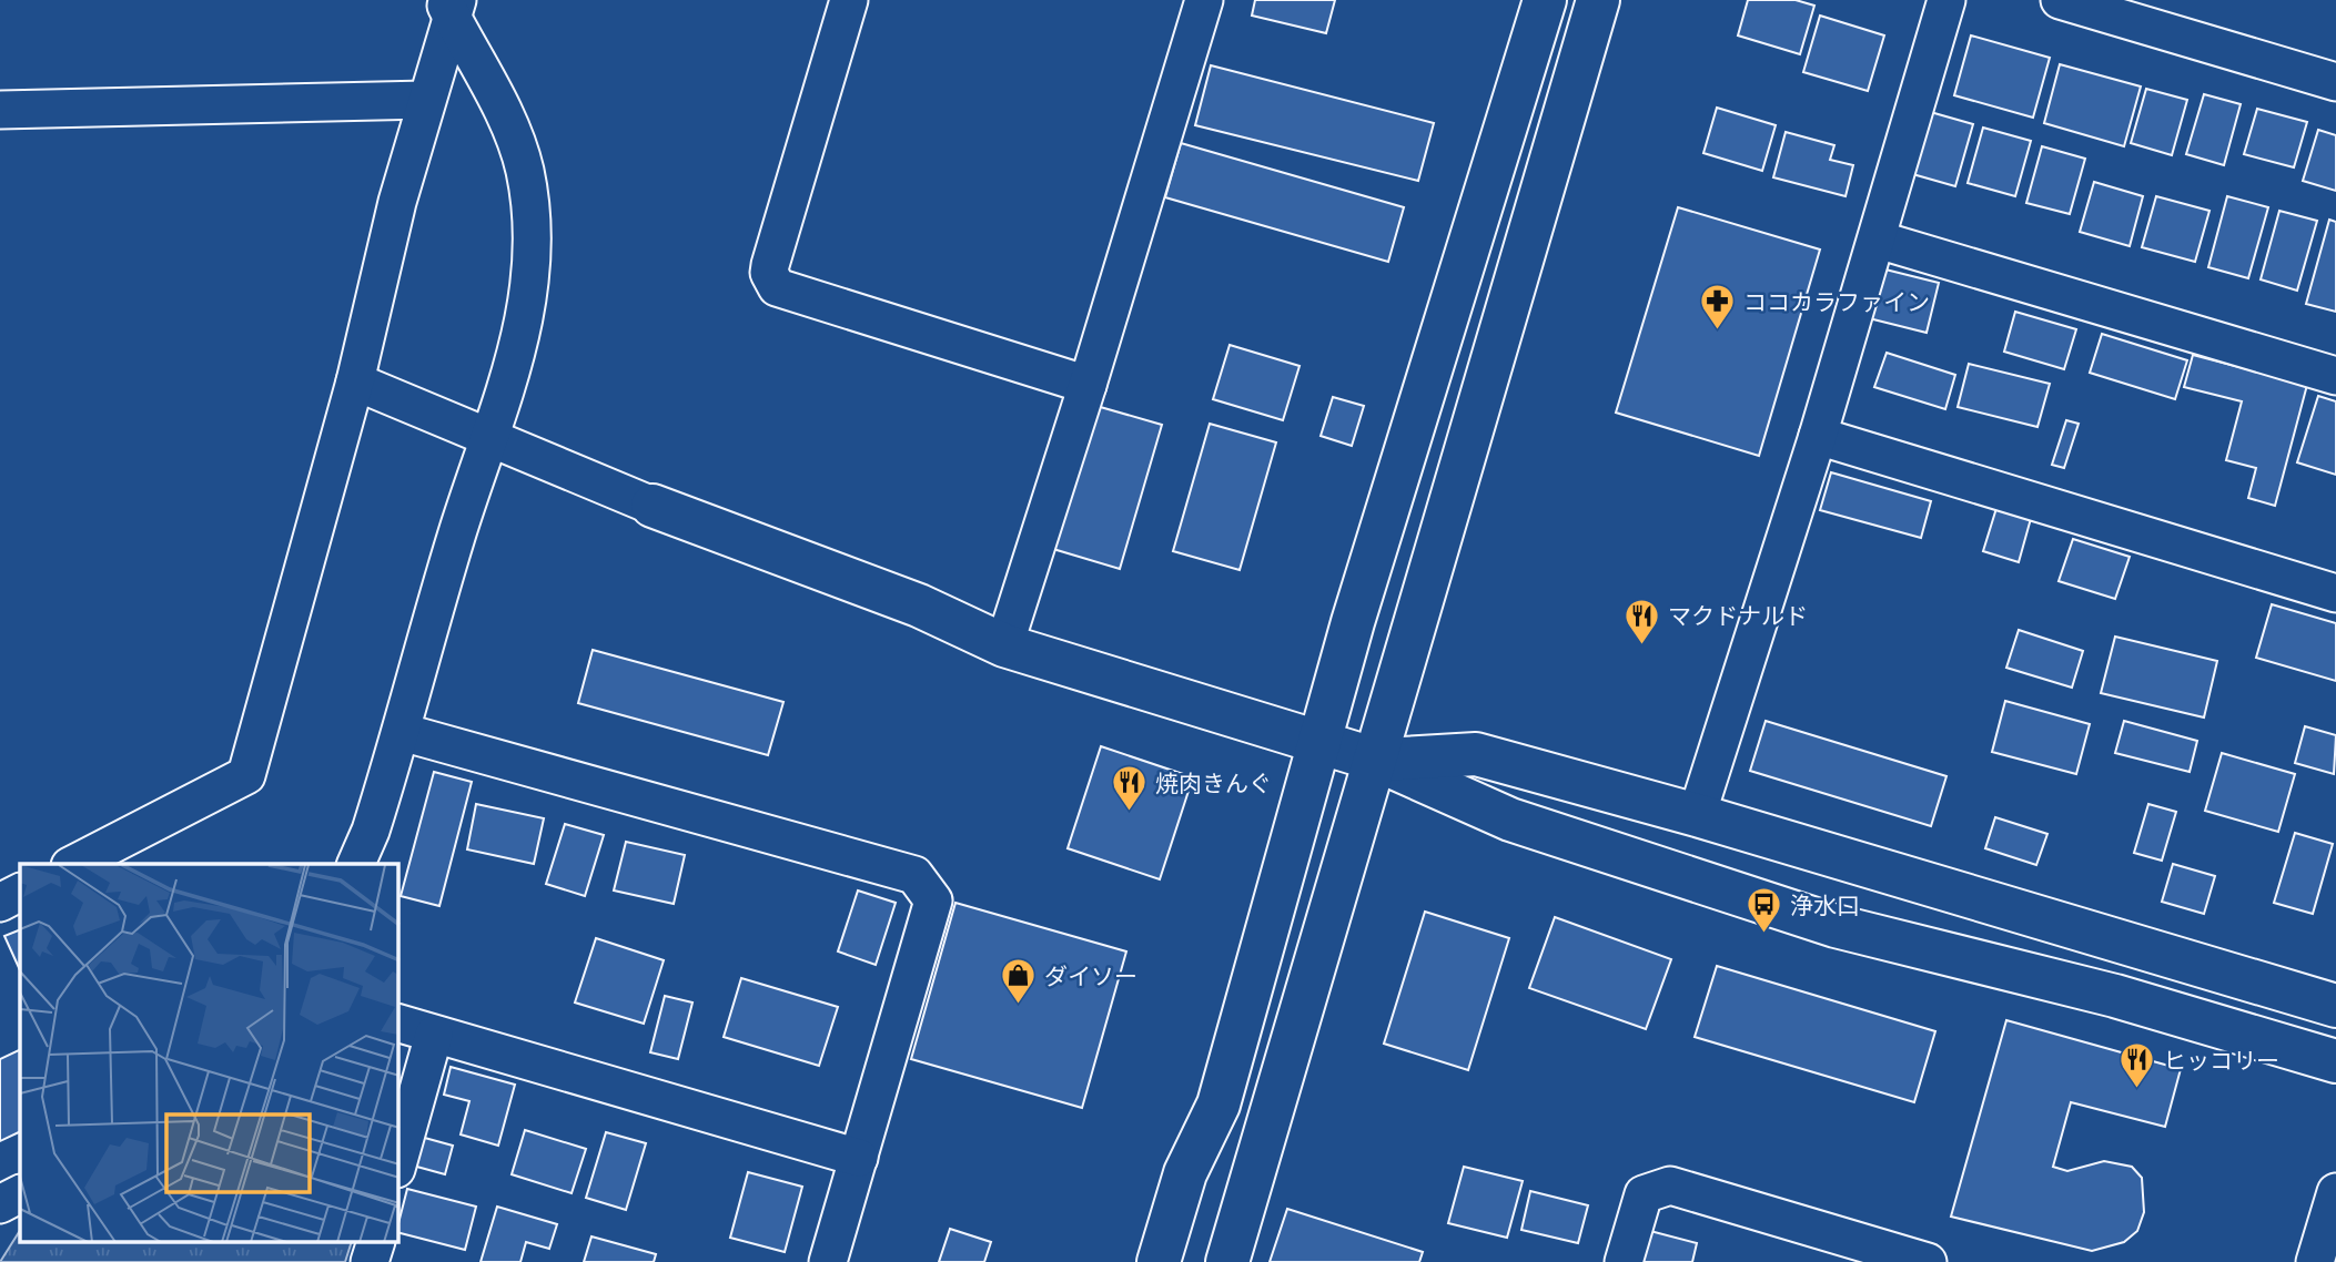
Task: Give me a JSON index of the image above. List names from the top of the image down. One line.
{"places":{"pharmacy":["ココカラファイン"],"restaurant":["マクドナルド","焼肉きんぐ","ヒッコリー"],"bus stop":["浄水口"],"shop":["ダイソー"]}}
